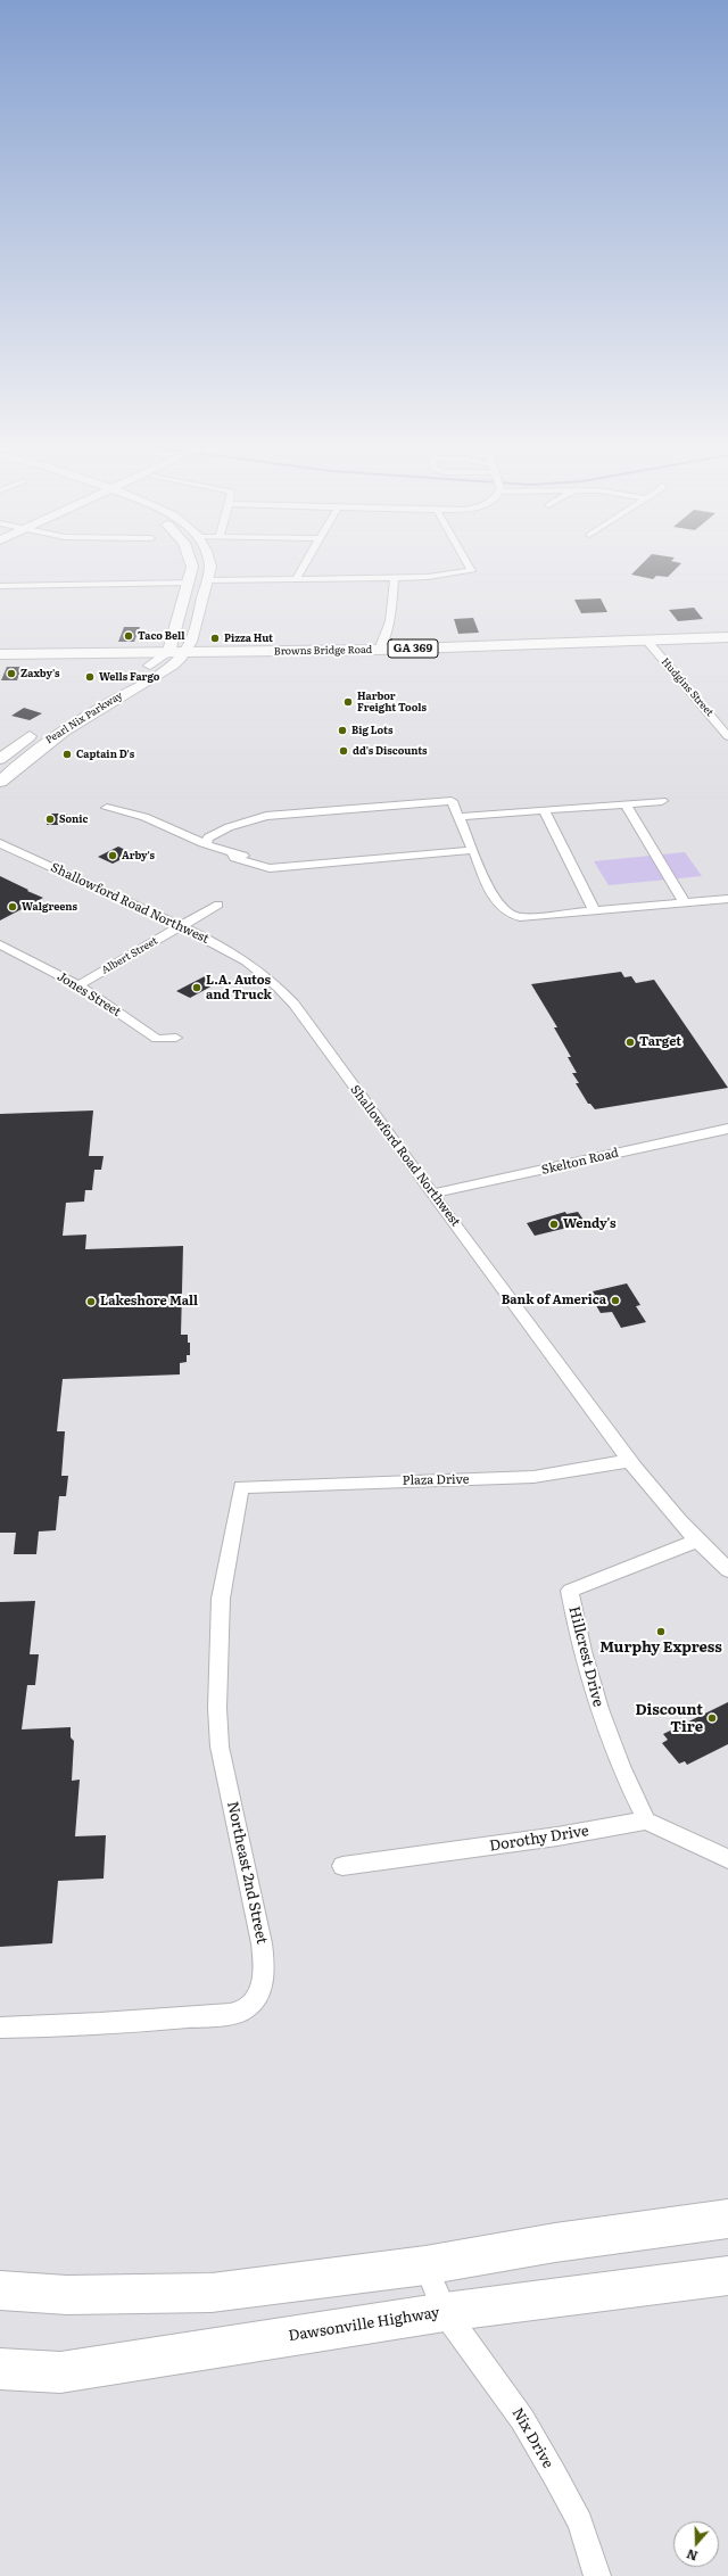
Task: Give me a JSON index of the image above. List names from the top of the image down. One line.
{"streets":{"main road":["GA 369","Browns Bridge Road","Pearl Nix Parkway","Dawsonville Highway"],"street":["Hudgins Street","Shallowford Road Northwest","Albert Street","Jones Street","Skelton Road","Plaza Drive","Hillcrest Drive","Dorothy Drive","Northeast 2nd Street","Nix Drive"]},"crossings":[["Browns Bridge Road","Hudgins Street"],["Browns Bridge Road","Pearl Nix Parkway"],["Shallowford Road Northwest","Albert Street"],["Shallowford Road Northwest","Skelton Road"],["Shallowford Road Northwest","Plaza Drive"],["Shallowford Road Northwest","Hillcrest Drive"],["Albert Street","Jones Street"],["Plaza Drive","Northeast 2nd Street"],["Hillcrest Drive","Dorothy Drive"],["Dawsonville Highway","Nix Drive"]],"places":["Taco Bell","Pizza Hut","Zaxby's","Wells Fargo","Harbor Freight Tools","Big Lots","dd's Discounts","Captain D's","Sonic","Arby's","Walgreens","L.A. Autos and Truck","Target","Wendy's","Bank of America","Lakeshore Mall","Murphy Express","Discount Tire"],"north":"bottom"}
